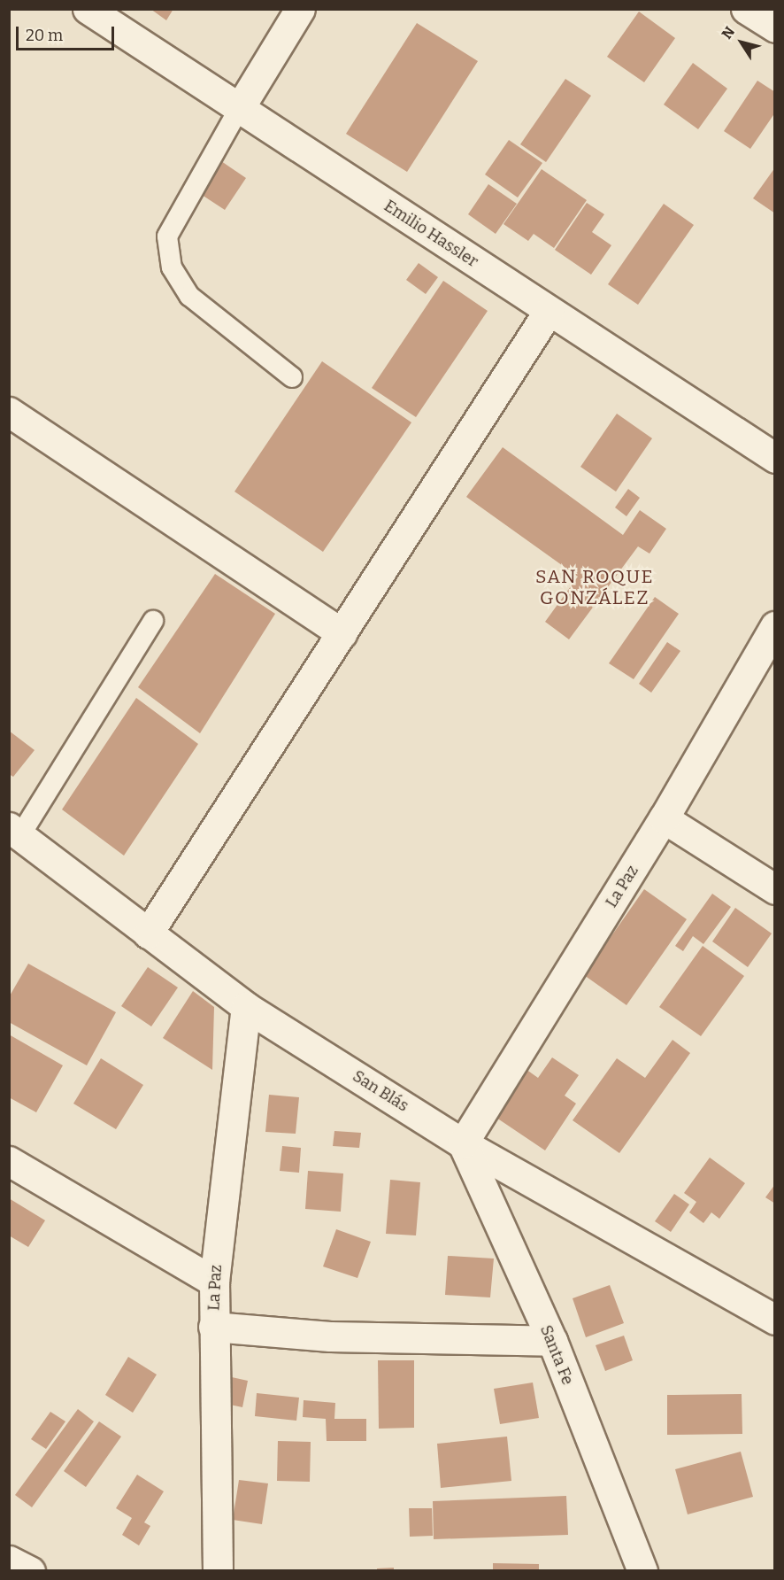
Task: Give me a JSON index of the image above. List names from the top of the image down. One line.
{"streets":{"street":["Emilio Hassler","La Paz","San Blás","Santa Fe"]},"crossings":[["La Paz","San Blás"],["La Paz","Santa Fe"],["San Blás","Santa Fe"]],"districts":["SAN ROQUE GONZÁLEZ"],"scale_bar":"20 m","north":"top left"}
